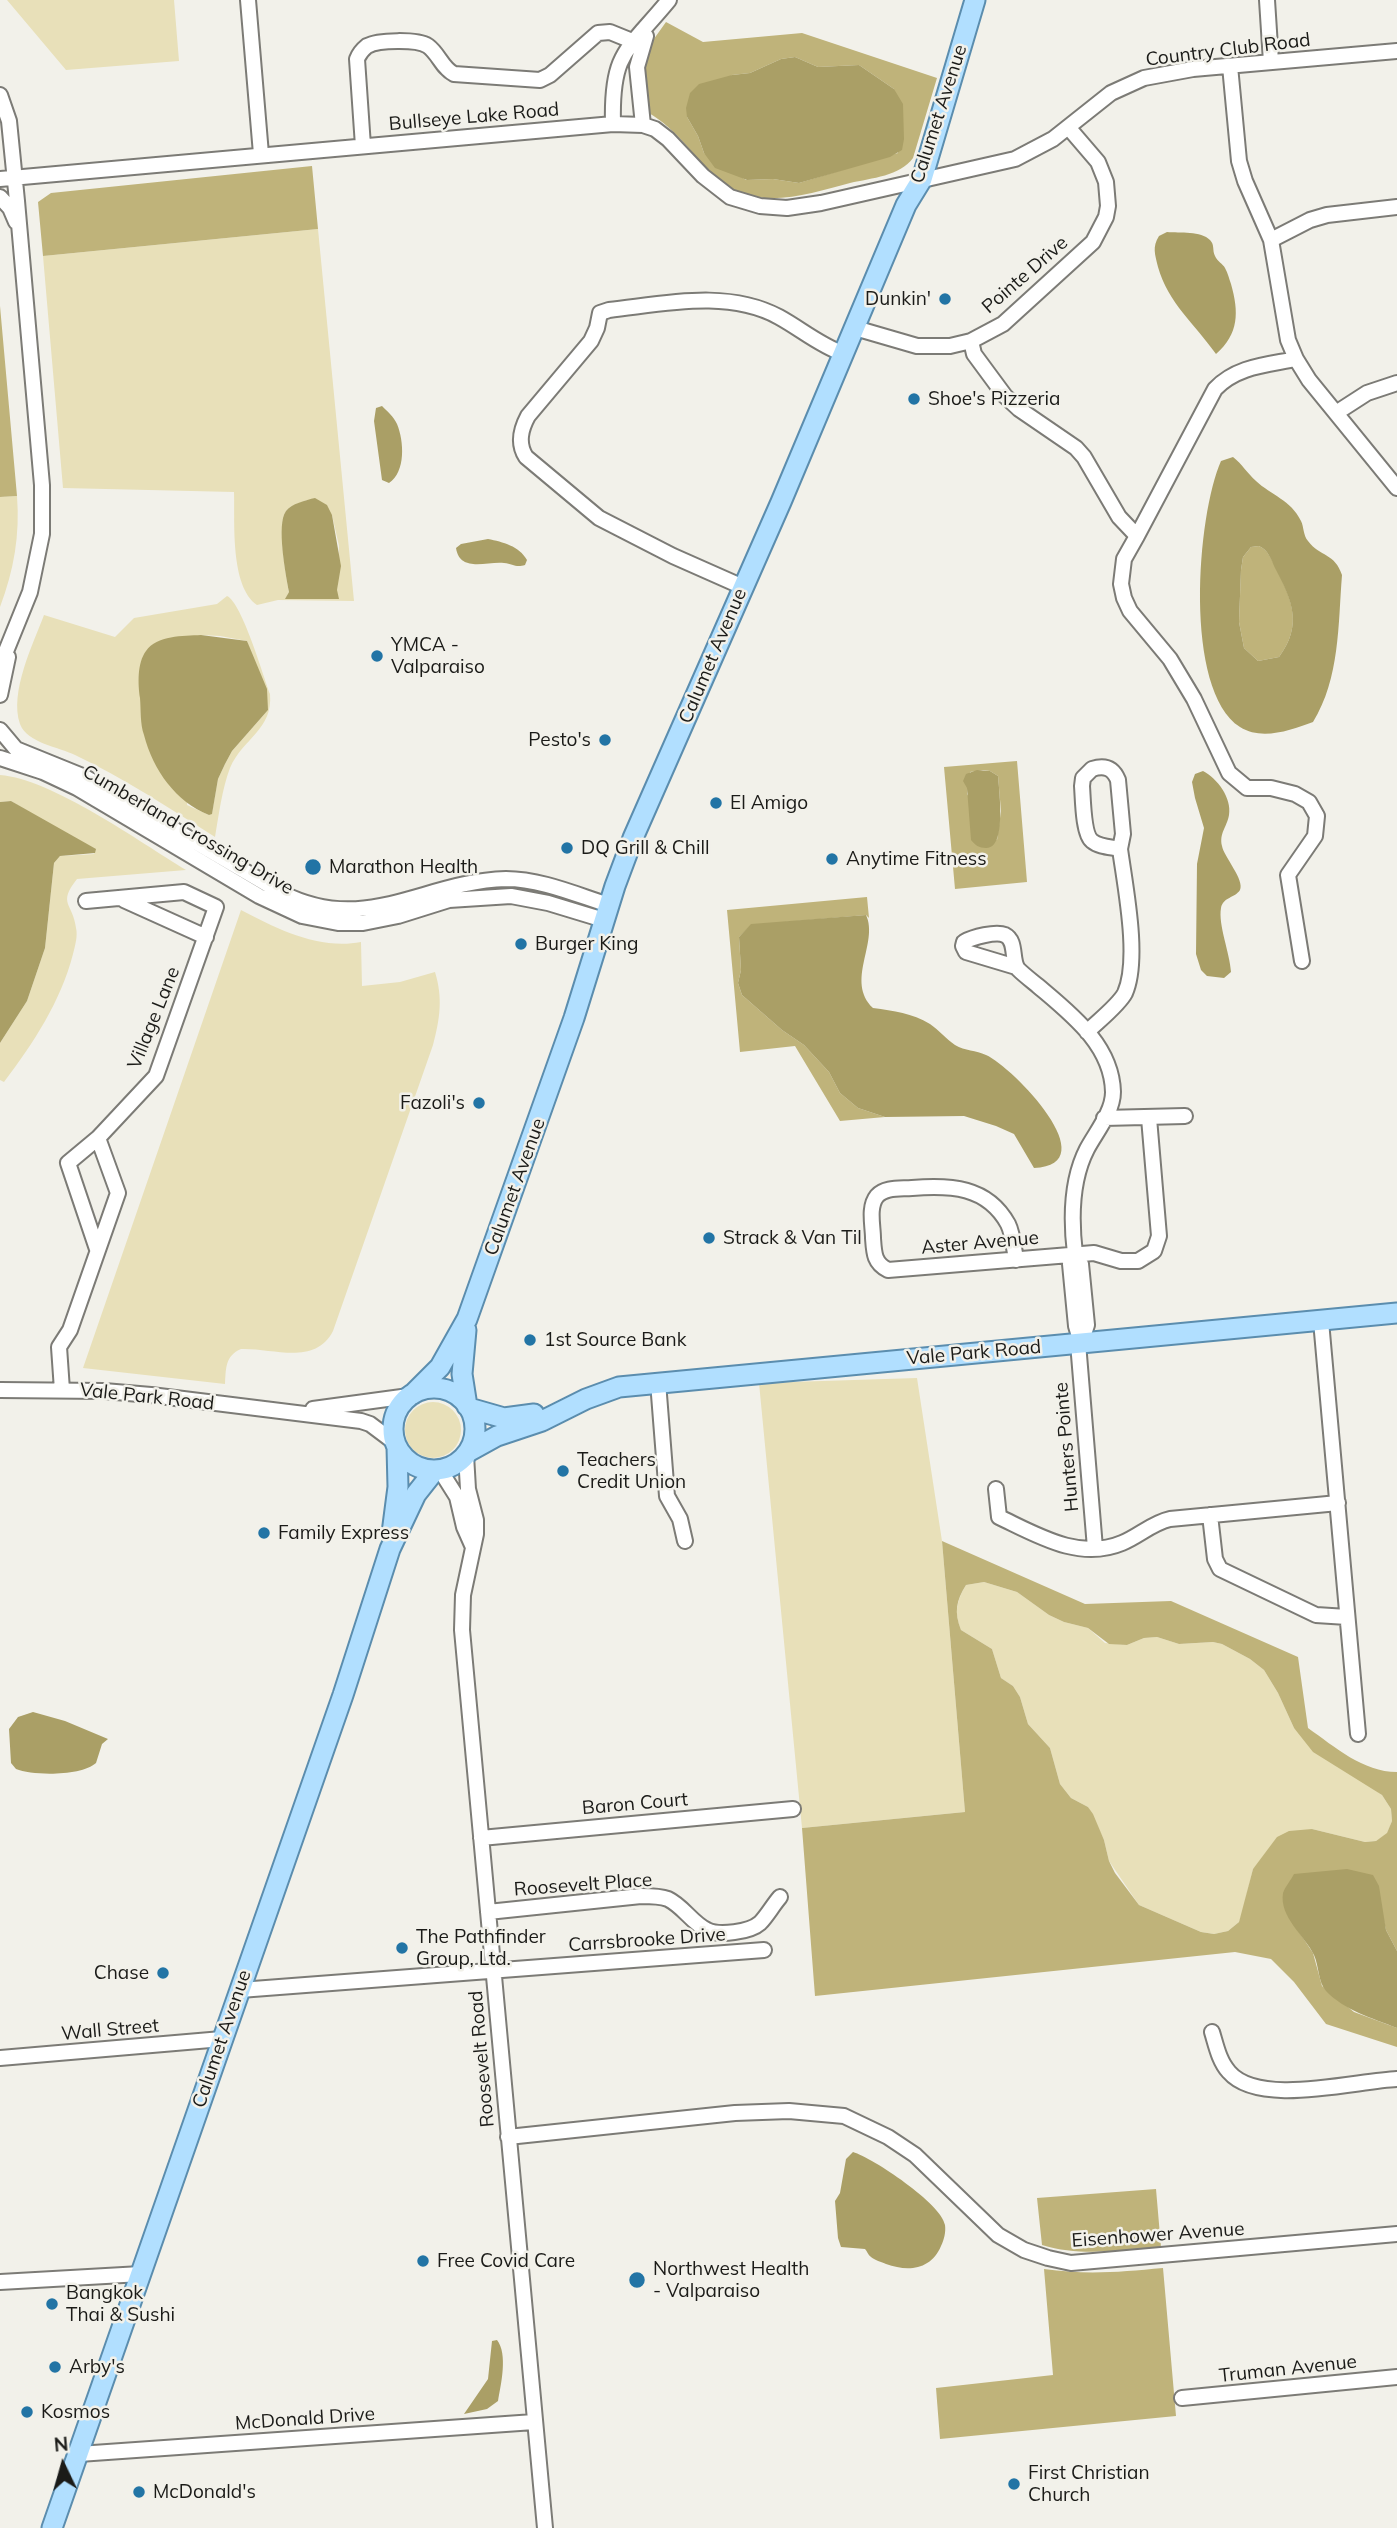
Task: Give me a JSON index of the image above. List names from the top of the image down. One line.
{"streets":{"main road":["Calumet Avenue","Vale Park Road"],"street":["Country Club Road","Bullseye Lake Road","Pointe Drive","Cumberland Crossing Drive","Village Lane","Aster Avenue","Hunters Pointe","Baron Court","Roosevelt Place","Carrsbrooke Drive","Wall Street","Roosevelt Road","Eisenhower Avenue","Truman Avenue","McDonald Drive"]},"crossings":[["Country Club Road","Calumet Avenue"],["Country Club Road","Pointe Drive"],["Calumet Avenue","Pointe Drive"],["Calumet Avenue","Cumberland Crossing Drive"],["Calumet Avenue","Vale Park Road"],["Calumet Avenue","Carrsbrooke Drive"],["Calumet Avenue","Wall Street"],["Calumet Avenue","Roosevelt Road"],["Calumet Avenue","McDonald Drive"],["Aster Avenue","Hunters Pointe"],["Vale Park Road","Hunters Pointe"],["Vale Park Road","Roosevelt Road"],["Baron Court","Roosevelt Road"],["Roosevelt Place","Roosevelt Road"],["Carrsbrooke Drive","Roosevelt Road"],["Roosevelt Road","Eisenhower Avenue"],["Roosevelt Road","McDonald Drive"]],"places":["Dunkin'","Shoe's Pizzeria","YMCA - Valparaiso","Pesto's","El Amigo","DQ Grill & Chill","Anytime Fitness","Marathon Health","Burger King","Fazoli's","Strack & Van Til","1st Source Bank","Teachers Credit Union","Family Express","The Pathfinder Group, Ltd.","Chase","Free Covid Care","Northwest Health - Valparaiso","Bangkok Thai & Sushi","Arby's","Kosmos","First Christian Church","McDonald's"],"north":"top"}
